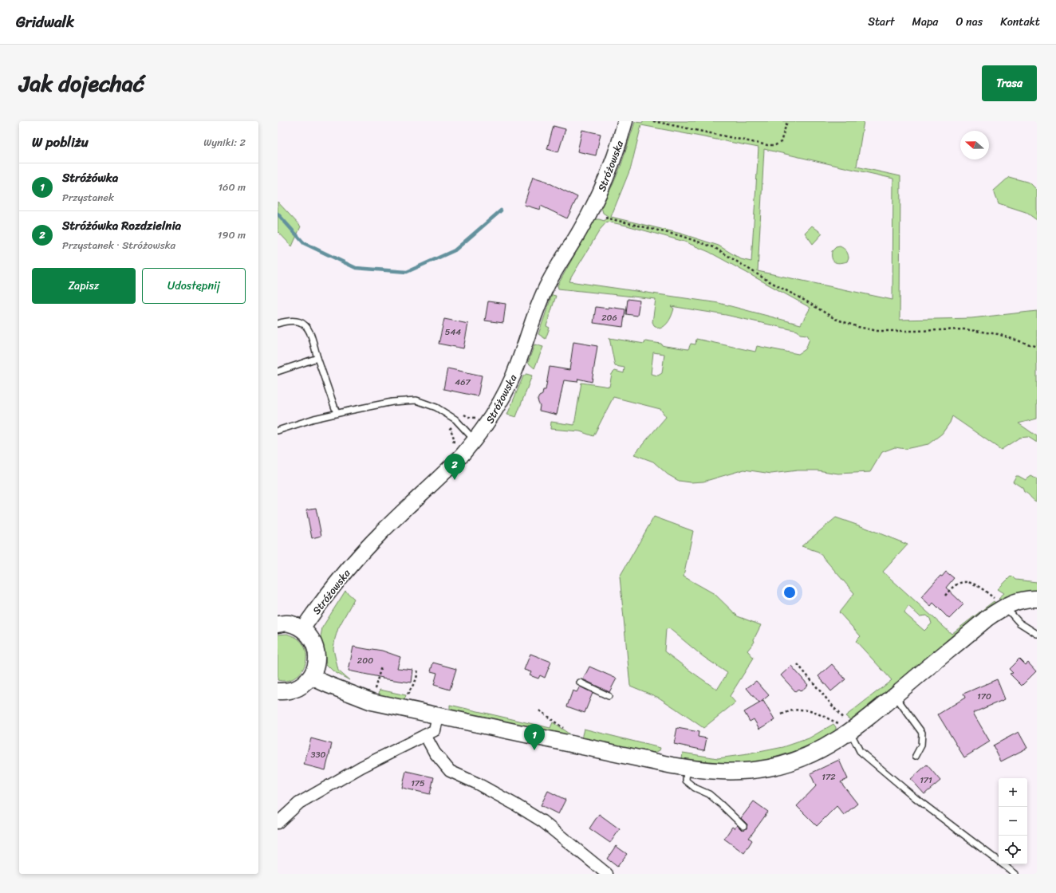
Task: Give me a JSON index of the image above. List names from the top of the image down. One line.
{"streets":{"street":["Stróżowska"]},"house_numbers":["206","544","467","200","170","330","172","171","175"],"north":"left","page":{"header":"Gridwalk","nav":["Start","Mapa","O nas","Kontakt"],"title":"Jak dojechać","buttons":["Trasa",["Zapisz","Udostępnij"]],"heading":["W pobliżu","Wyniki: 2"],"list":[{"mark":"1","name":"Stróżówka","note":"Przystanek","value":"160 m"},{"mark":"2","name":"Stróżówka Rozdzielnia","note":"Przystanek · Stróżowska","value":"190 m"}],"pins":["2","1"],"map_buttons":["+","−"]}}
